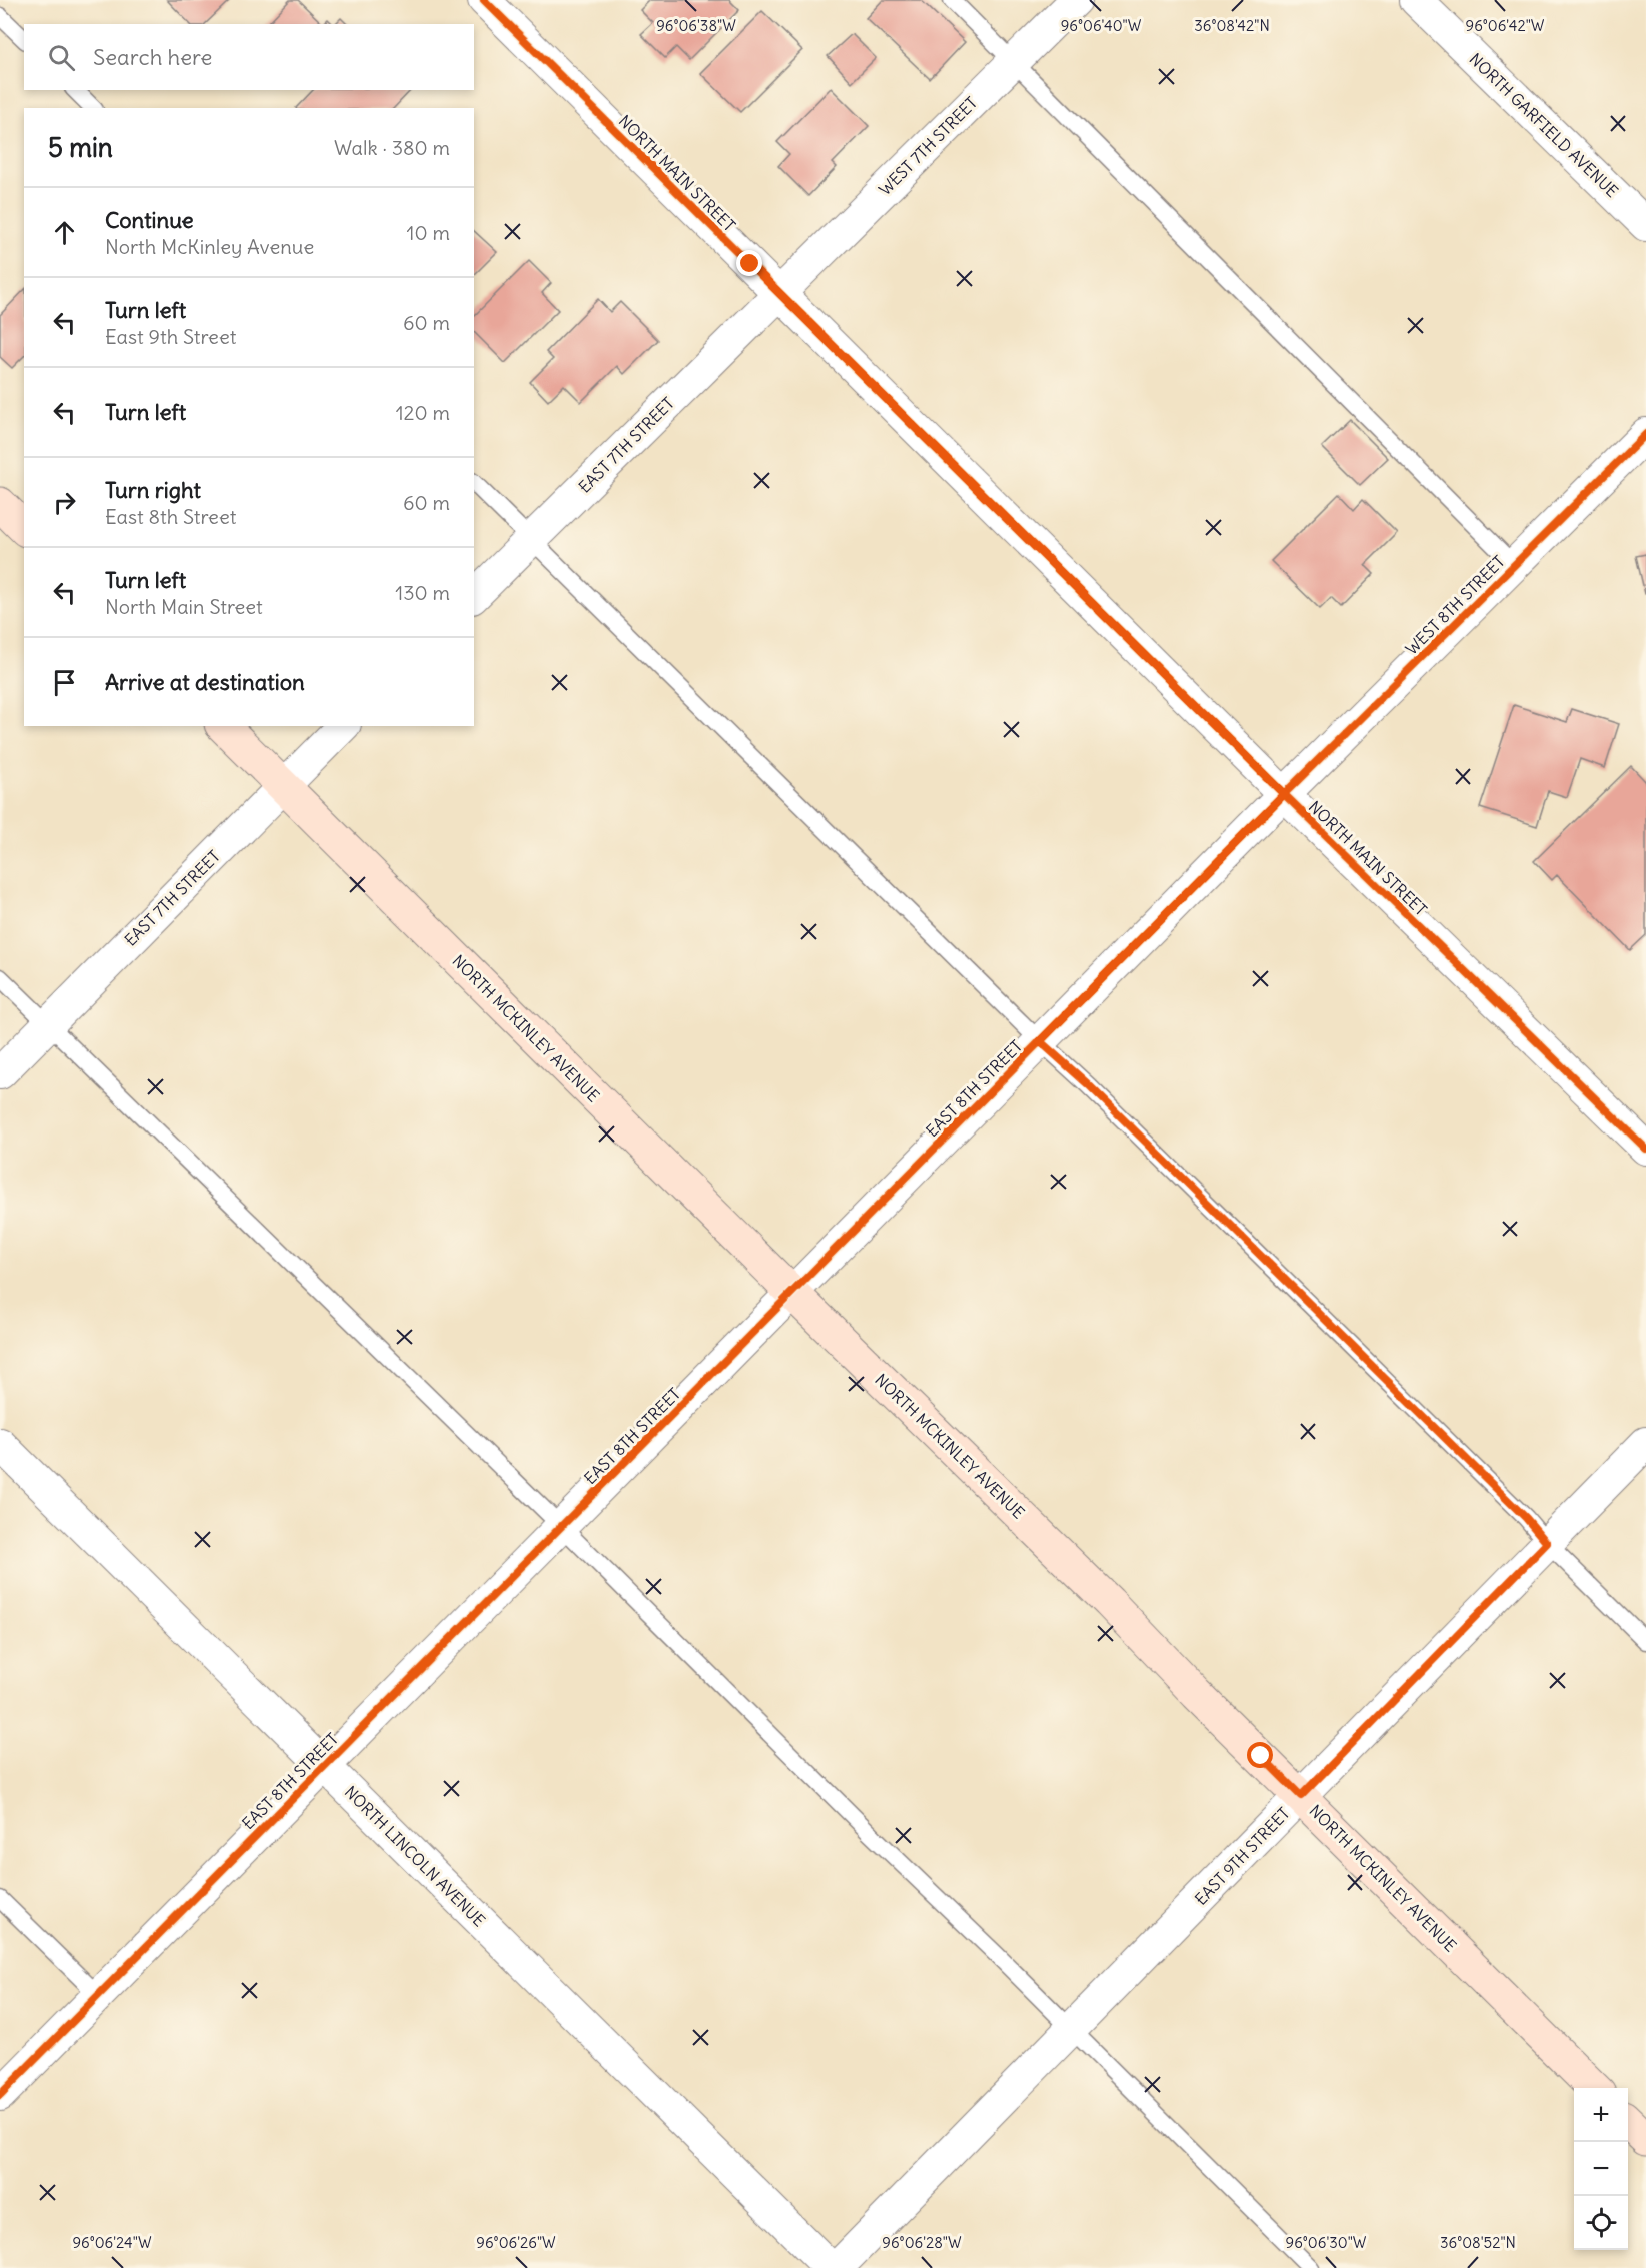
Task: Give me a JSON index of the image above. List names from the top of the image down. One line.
{"streets":{"main road":["NORTH MCKINLEY AVENUE"],"street":["NORTH GARFIELD AVENUE","WEST 7TH STREET","NORTH MAIN STREET","EAST 7TH STREET","WEST 8TH STREET","EAST 8TH STREET","NORTH LINCOLN AVENUE","EAST 9TH STREET"]},"crossings":[["WEST 7TH STREET","NORTH MAIN STREET"],["WEST 7TH STREET","EAST 7TH STREET"],["NORTH MAIN STREET","EAST 7TH STREET"],["NORTH MAIN STREET","WEST 8TH STREET"],["NORTH MAIN STREET","EAST 8TH STREET"],["EAST 7TH STREET","NORTH MCKINLEY AVENUE"],["WEST 8TH STREET","EAST 8TH STREET"],["NORTH MCKINLEY AVENUE","EAST 8TH STREET"],["NORTH MCKINLEY AVENUE","EAST 9TH STREET"],["EAST 8TH STREET","NORTH LINCOLN AVENUE"]],"page":{"search":"Search here","heading":["5 min","Walk · 380 m"],"list":[["Continue","North McKinley Avenue","10 m"],["Turn left","East 9th Street","60 m"],["Turn left","120 m"],["Turn right","East 8th Street","60 m"],["Turn left","North Main Street","130 m"],"Arrive at destination"],"map_buttons":["+","−"]},"coordinates":["96°06'42\"W","96°06'38\"W","96°06'40\"W","36°08'42\"N","96°06'24\"W","96°06'26\"W","96°06'28\"W","96°06'30\"W","36°08'52\"N"]}
